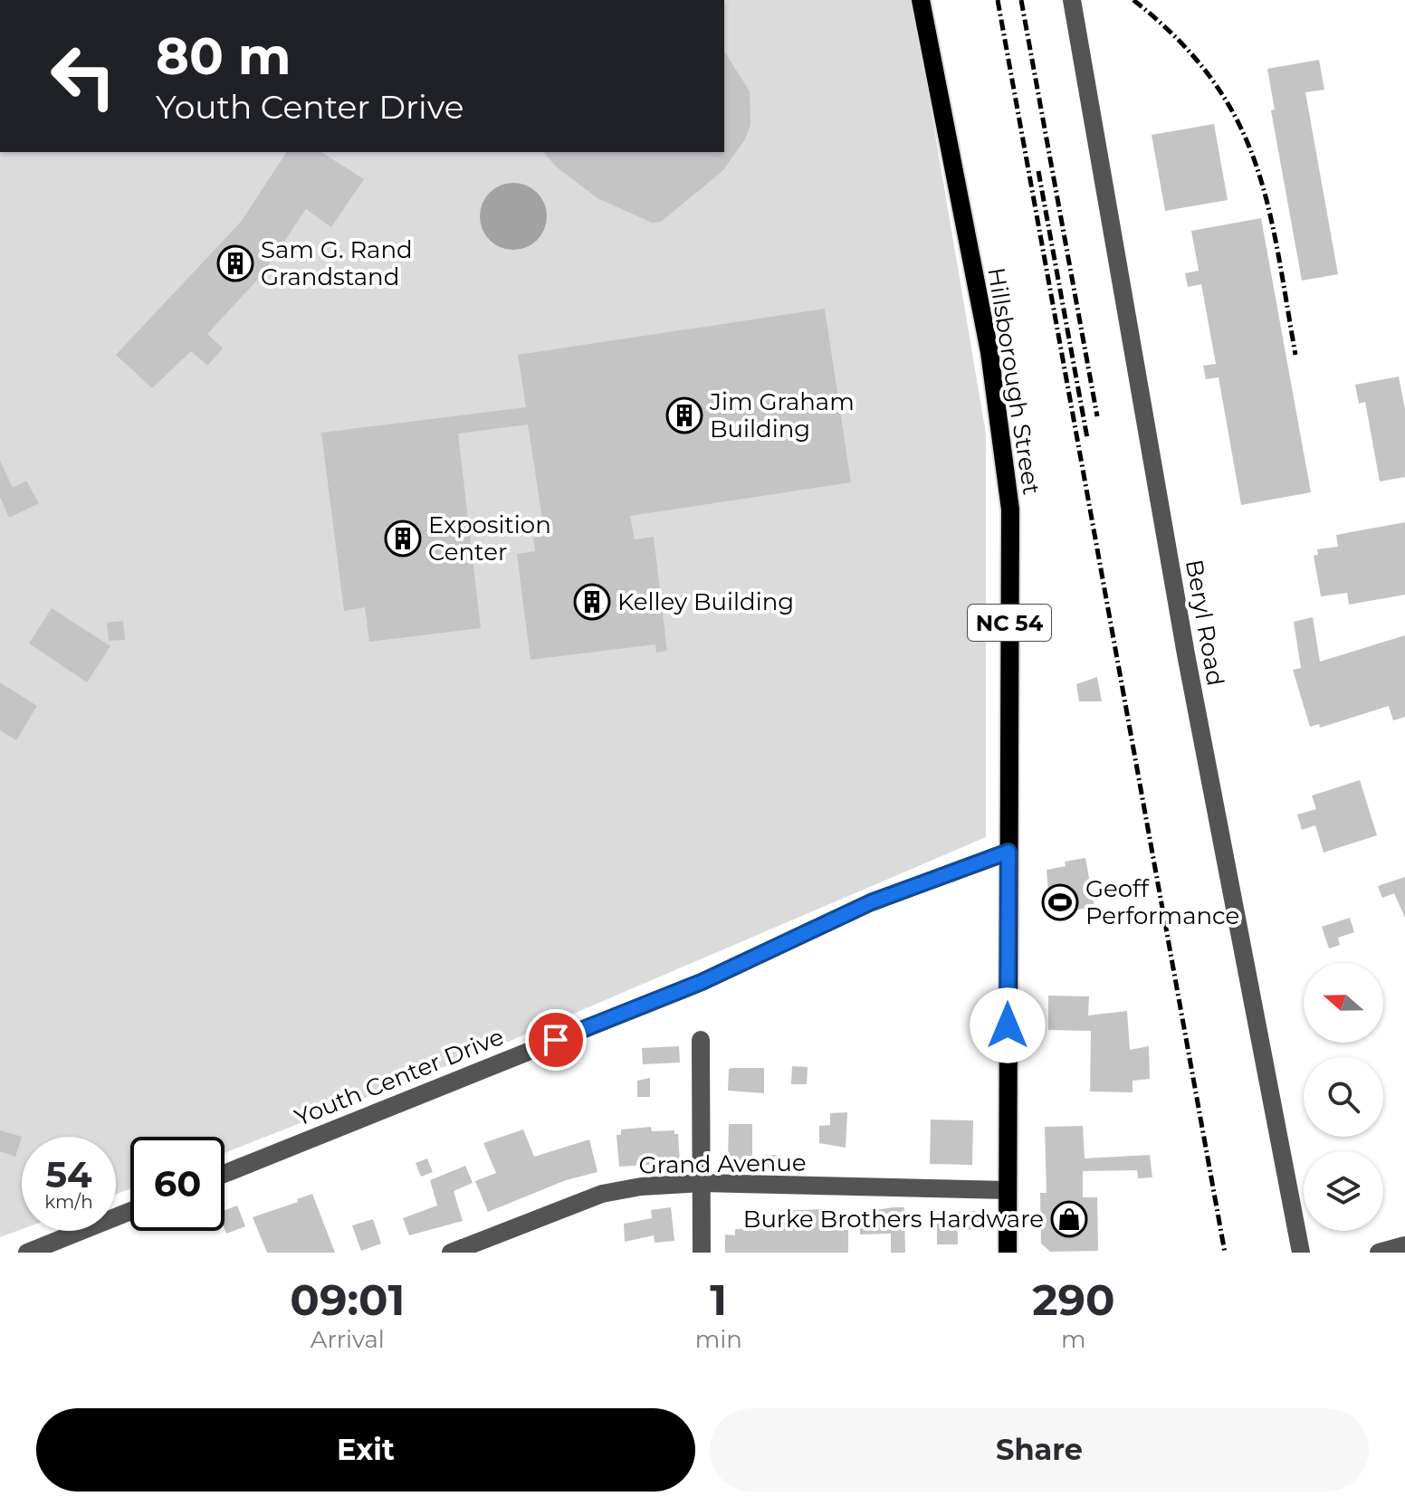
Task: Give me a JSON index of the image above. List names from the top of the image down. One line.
{"streets":{"main road":["Hillsborough Street","NC 54"],"street":["Beryl Road","Youth Center Drive","Grand Avenue"]},"crossings":[["Hillsborough Street","Youth Center Drive"],["Hillsborough Street","Grand Avenue"]],"places":{"building":["Sam G. Rand Grandstand","Jim Graham Building","Exposition Center","Kelley Building"],"sports":["Geoff Performance"],"shop":["Burke Brothers Hardware"]},"north":"left","page":{"turn":["80 m","Youth Center Drive"],"speed":"54 km/h","limit":"60","eta":["09:01","Arrival","1","min","290","m"],"buttons":["Exit","Share"]}}
